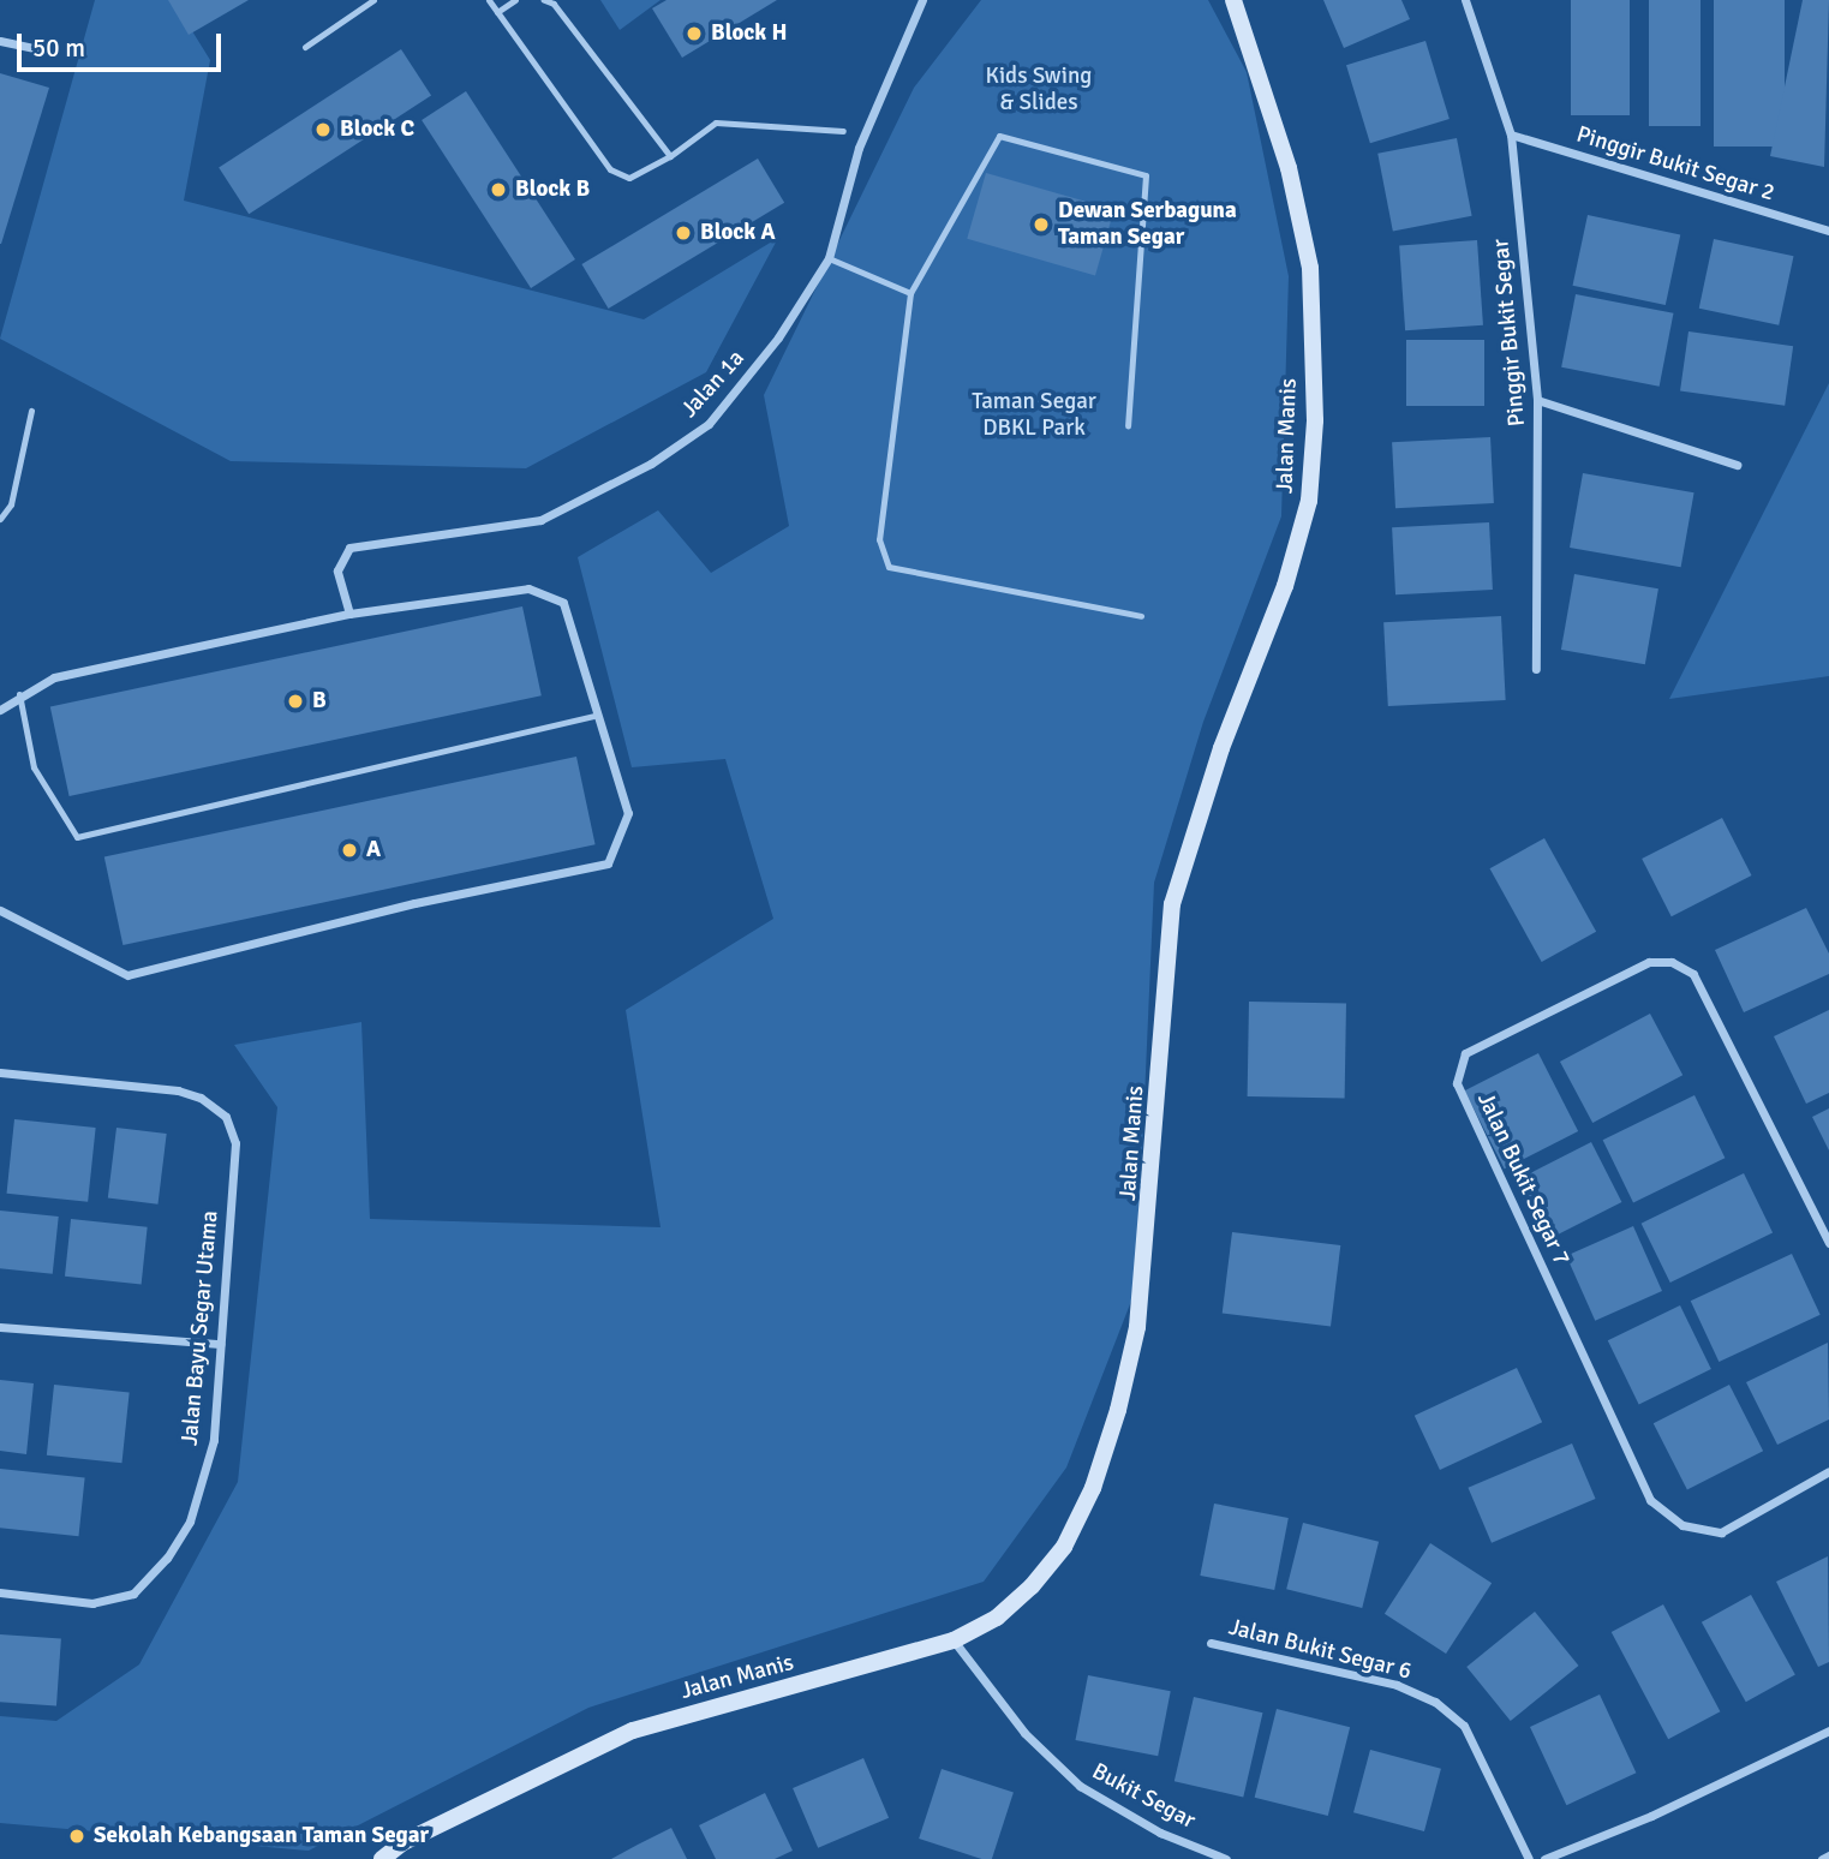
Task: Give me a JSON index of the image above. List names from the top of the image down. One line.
{"streets":{"street":["Pinggir Bukit Segar 2","Pinggir Bukit Segar","Jalan 1a","Jalan Manis","Jalan Bukit Segar 7","Jalan Bayu Segar Utama","Jalan Bukit Segar 6","Bukit Segar"]},"crossings":[["Pinggir Bukit Segar 2","Pinggir Bukit Segar"],["Jalan Manis","Bukit Segar"]],"parks":["Kids Swing & Slides","Taman Segar DBKL Park"],"places":["Block H","Block C","Block B","Dewan Serbaguna Taman Segar","Block A","B","A","Sekolah Kebangsaan Taman Segar"],"scale_bar":"50 m"}
